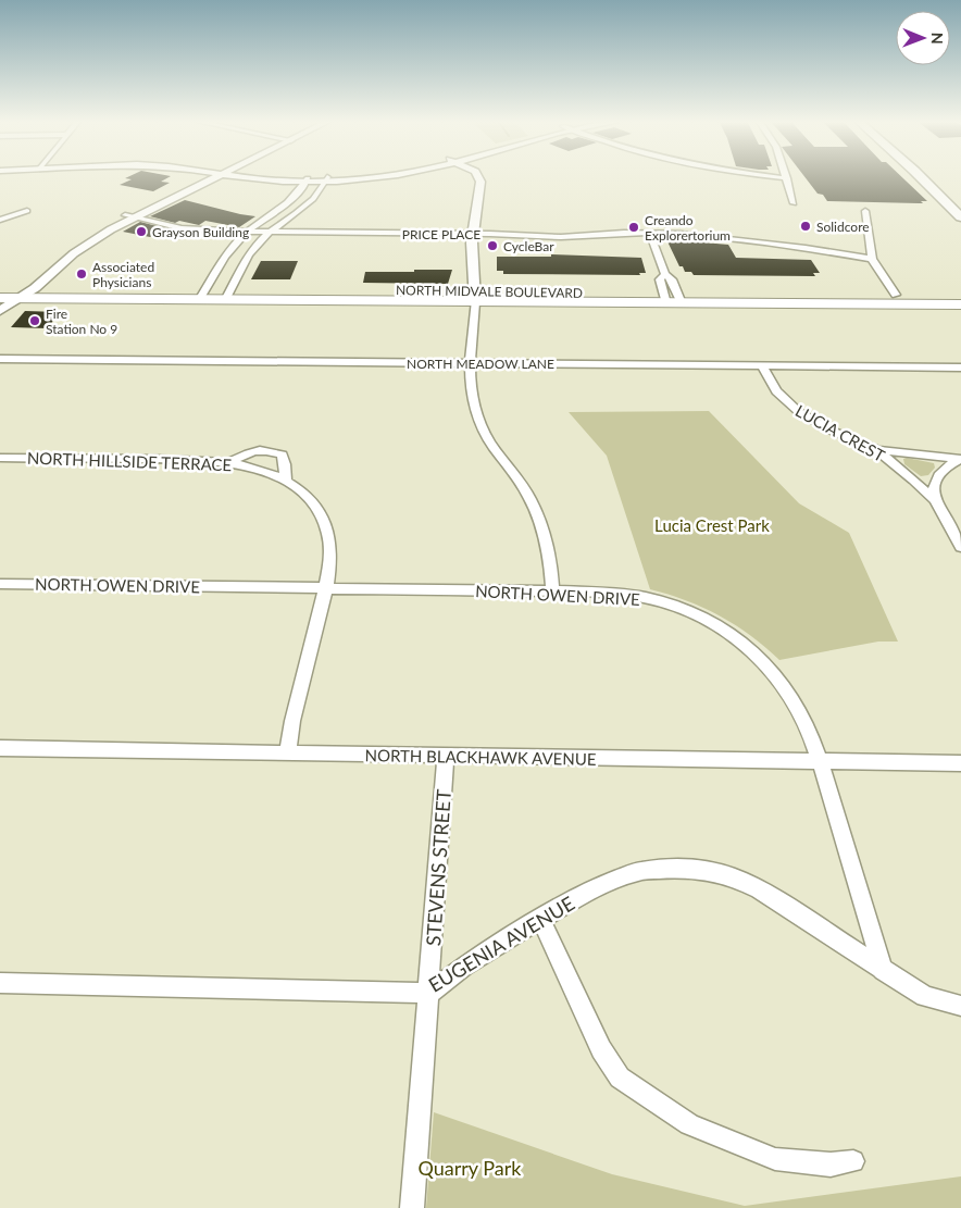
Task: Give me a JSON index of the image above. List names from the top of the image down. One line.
{"streets":{"main road":["NORTH MIDVALE BOULEVARD"],"street":["PRICE PLACE","NORTH MEADOW LANE","LUCIA CREST","NORTH HILLSIDE TERRACE","NORTH OWEN DRIVE","NORTH BLACKHAWK AVENUE","STEVENS STREET","EUGENIA AVENUE"]},"crossings":[["NORTH MEADOW LANE","LUCIA CREST"],["NORTH HILLSIDE TERRACE","NORTH OWEN DRIVE"],["NORTH HILLSIDE TERRACE","NORTH BLACKHAWK AVENUE"],["NORTH OWEN DRIVE","NORTH BLACKHAWK AVENUE"],["NORTH OWEN DRIVE","EUGENIA AVENUE"],["NORTH BLACKHAWK AVENUE","STEVENS STREET"],["STEVENS STREET","EUGENIA AVENUE"]],"parks":["Lucia Crest Park","Quarry Park"],"places":["Solidcore","Creando Explorertorium","Grayson Building","CycleBar","Associated Physicians","Fire Station No 9"],"north":"right"}
